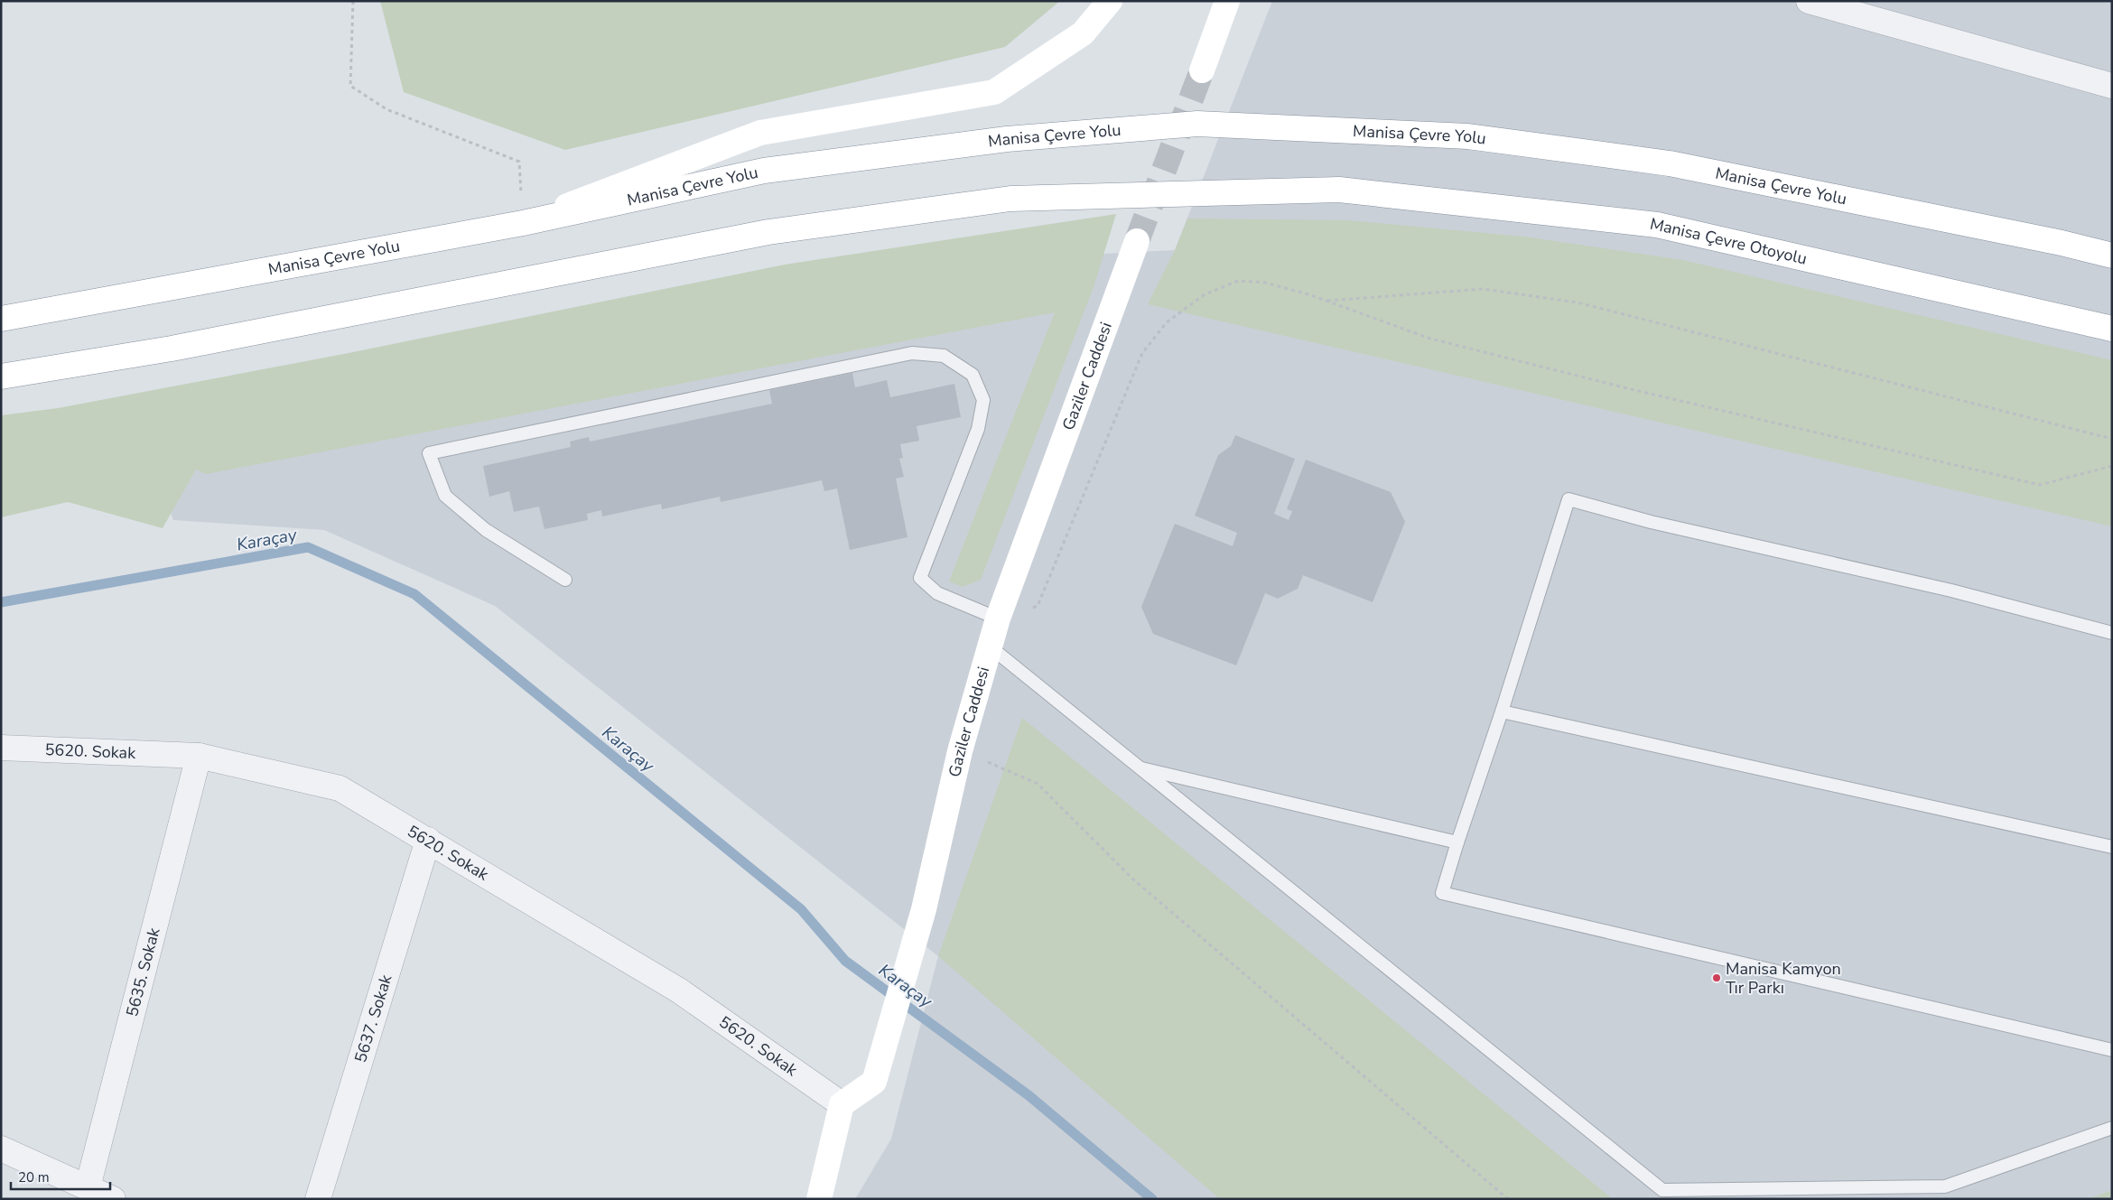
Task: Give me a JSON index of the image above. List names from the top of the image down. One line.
{"streets":{"main road":["Manisa Çevre Yolu","Manisa Çevre Otoyolu","Gaziler Caddesi"],"street":["5620. Sokak","5635. Sokak","5637. Sokak"]},"crossings":[["Gaziler Caddesi","5620. Sokak"],["5620. Sokak","5635. Sokak"],["5620. Sokak","5637. Sokak"]],"water":["Karaçay"],"places":["Manisa Kamyon Tır Parkı"],"scale_bar":"20 m"}
